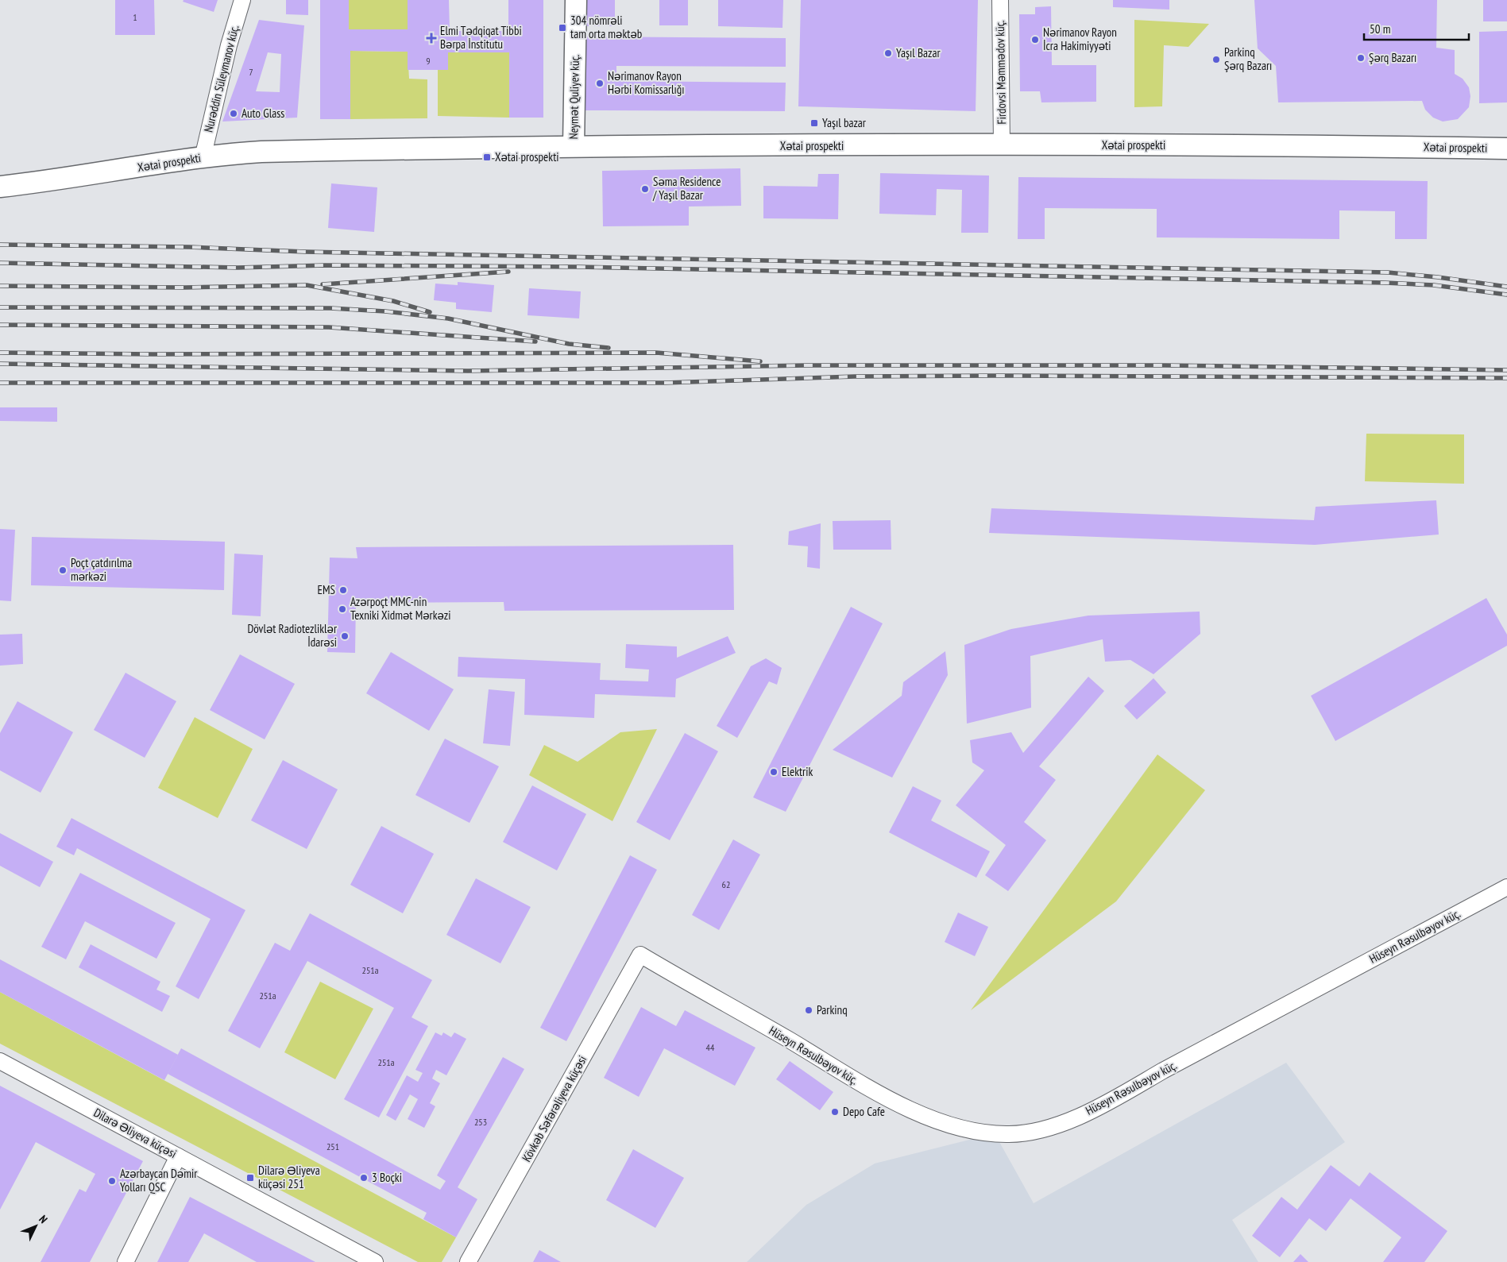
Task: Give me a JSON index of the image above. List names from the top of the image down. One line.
{"streets":{"main road":["Neymət Quliyev küç.","Xətai prospekti"],"street":["Firdovsi Məmmədov küç.","Nurəddin Süleymanov küç.","Hüseyn Rəsulbəyov küç.","Kövkəb Səfərəliyeva küçəsi","Dilarə Əliyeva küçəsi"]},"crossings":[["Firdovsi Məmmədov küç.","Xətai prospekti"],["Nurəddin Süleymanov küç.","Xətai prospekti"],["Neymət Quliyev küç.","Xətai prospekti"],["Hüseyn Rəsulbəyov küç.","Kövkəb Səfərəliyeva küçəsi"]],"places":{"transit":["304 nömrəli tam orta məktəb","Yaşıl bazar","Xətai prospekti","Dilarə Əliyeva küçəsi 251"],"health":["Elmi Tədqiqat Tibbi Bərpa İnstitutu"],"other":["Nərimanov Rayon İcra Hakimiyyəti","Yaşıl Bazar","Şərq Bazarı","Parkinq Şərq Bazarı","Nərimanov Rayon Hərbi Komissarlığı","Auto Glass","Səma Residence / Yaşıl Bazar","Poçt çatdırılma mərkəzi","EMS","Azərpoçt MMC-nin Texniki Xidmət Mərkəzi","Dövlət Radiotezliklər İdarəsi","Elektrik","Parkinq","Depo Cafe","3 Boçki","Azərbaycan Dəmir Yolları QSC"]},"house_numbers":["1","9","7","62","251a","251a","44","251a","253","251"],"scale_bar":"50 m","north":"top right"}
